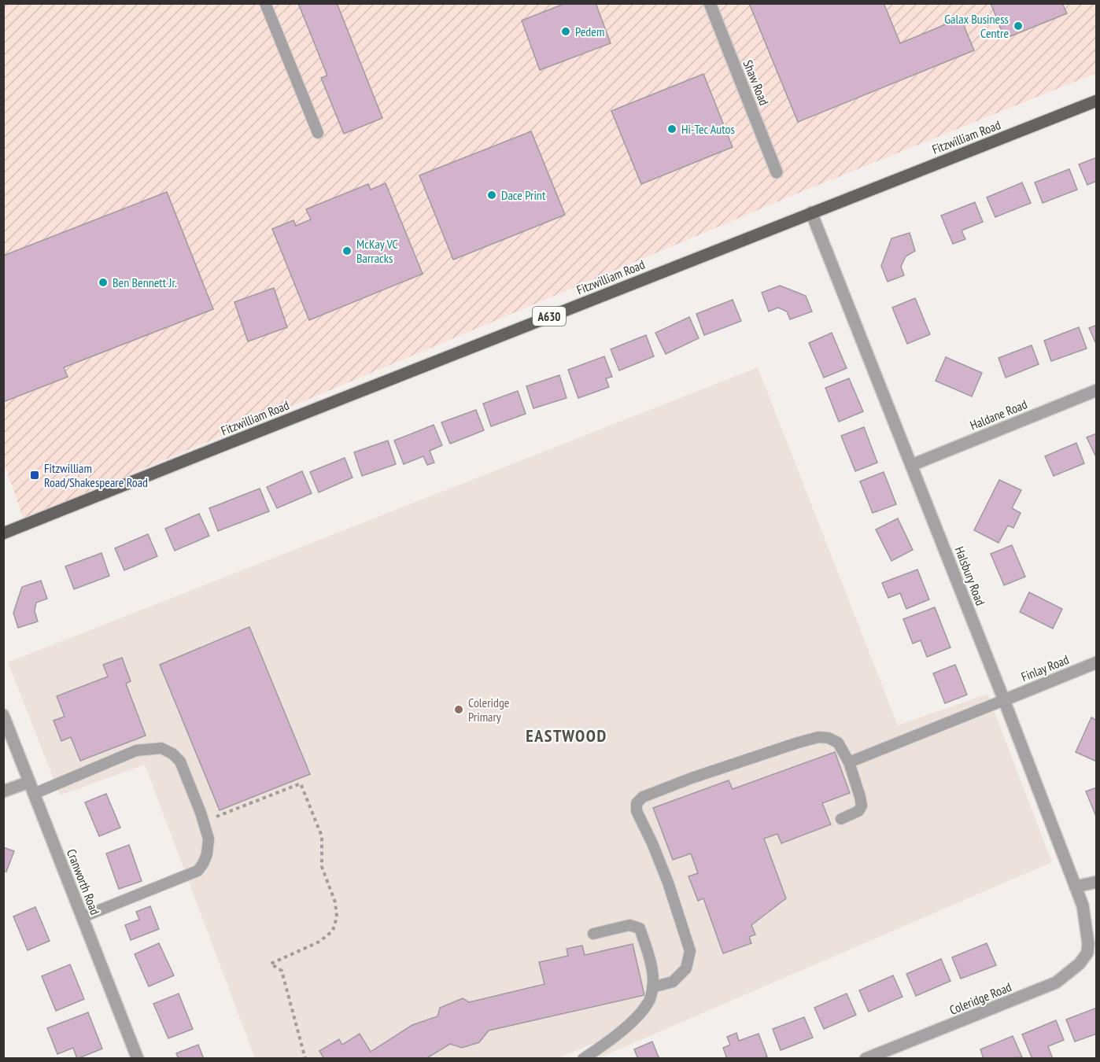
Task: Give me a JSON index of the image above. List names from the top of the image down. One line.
{"streets":{"main road":["Fitzwilliam Road","A630"],"street":["Shaw Road","Haldane Road","Halsbury Road","Finlay Road","Cranworth Road","Coleridge Road"]},"crossings":[["Fitzwilliam Road","Halsbury Road"],["Haldane Road","Halsbury Road"],["Halsbury Road","Finlay Road"],["Halsbury Road","Coleridge Road"]],"districts":["EASTWOOD"],"places":{"other":["Galax Business Centre","Pedem","Hi-Tec Autos","Dace Print","McKay VC Barracks","Ben Bennett Jr.","Coleridge Primary"],"transit":["Fitzwilliam Road/Shakespeare Road"]}}
